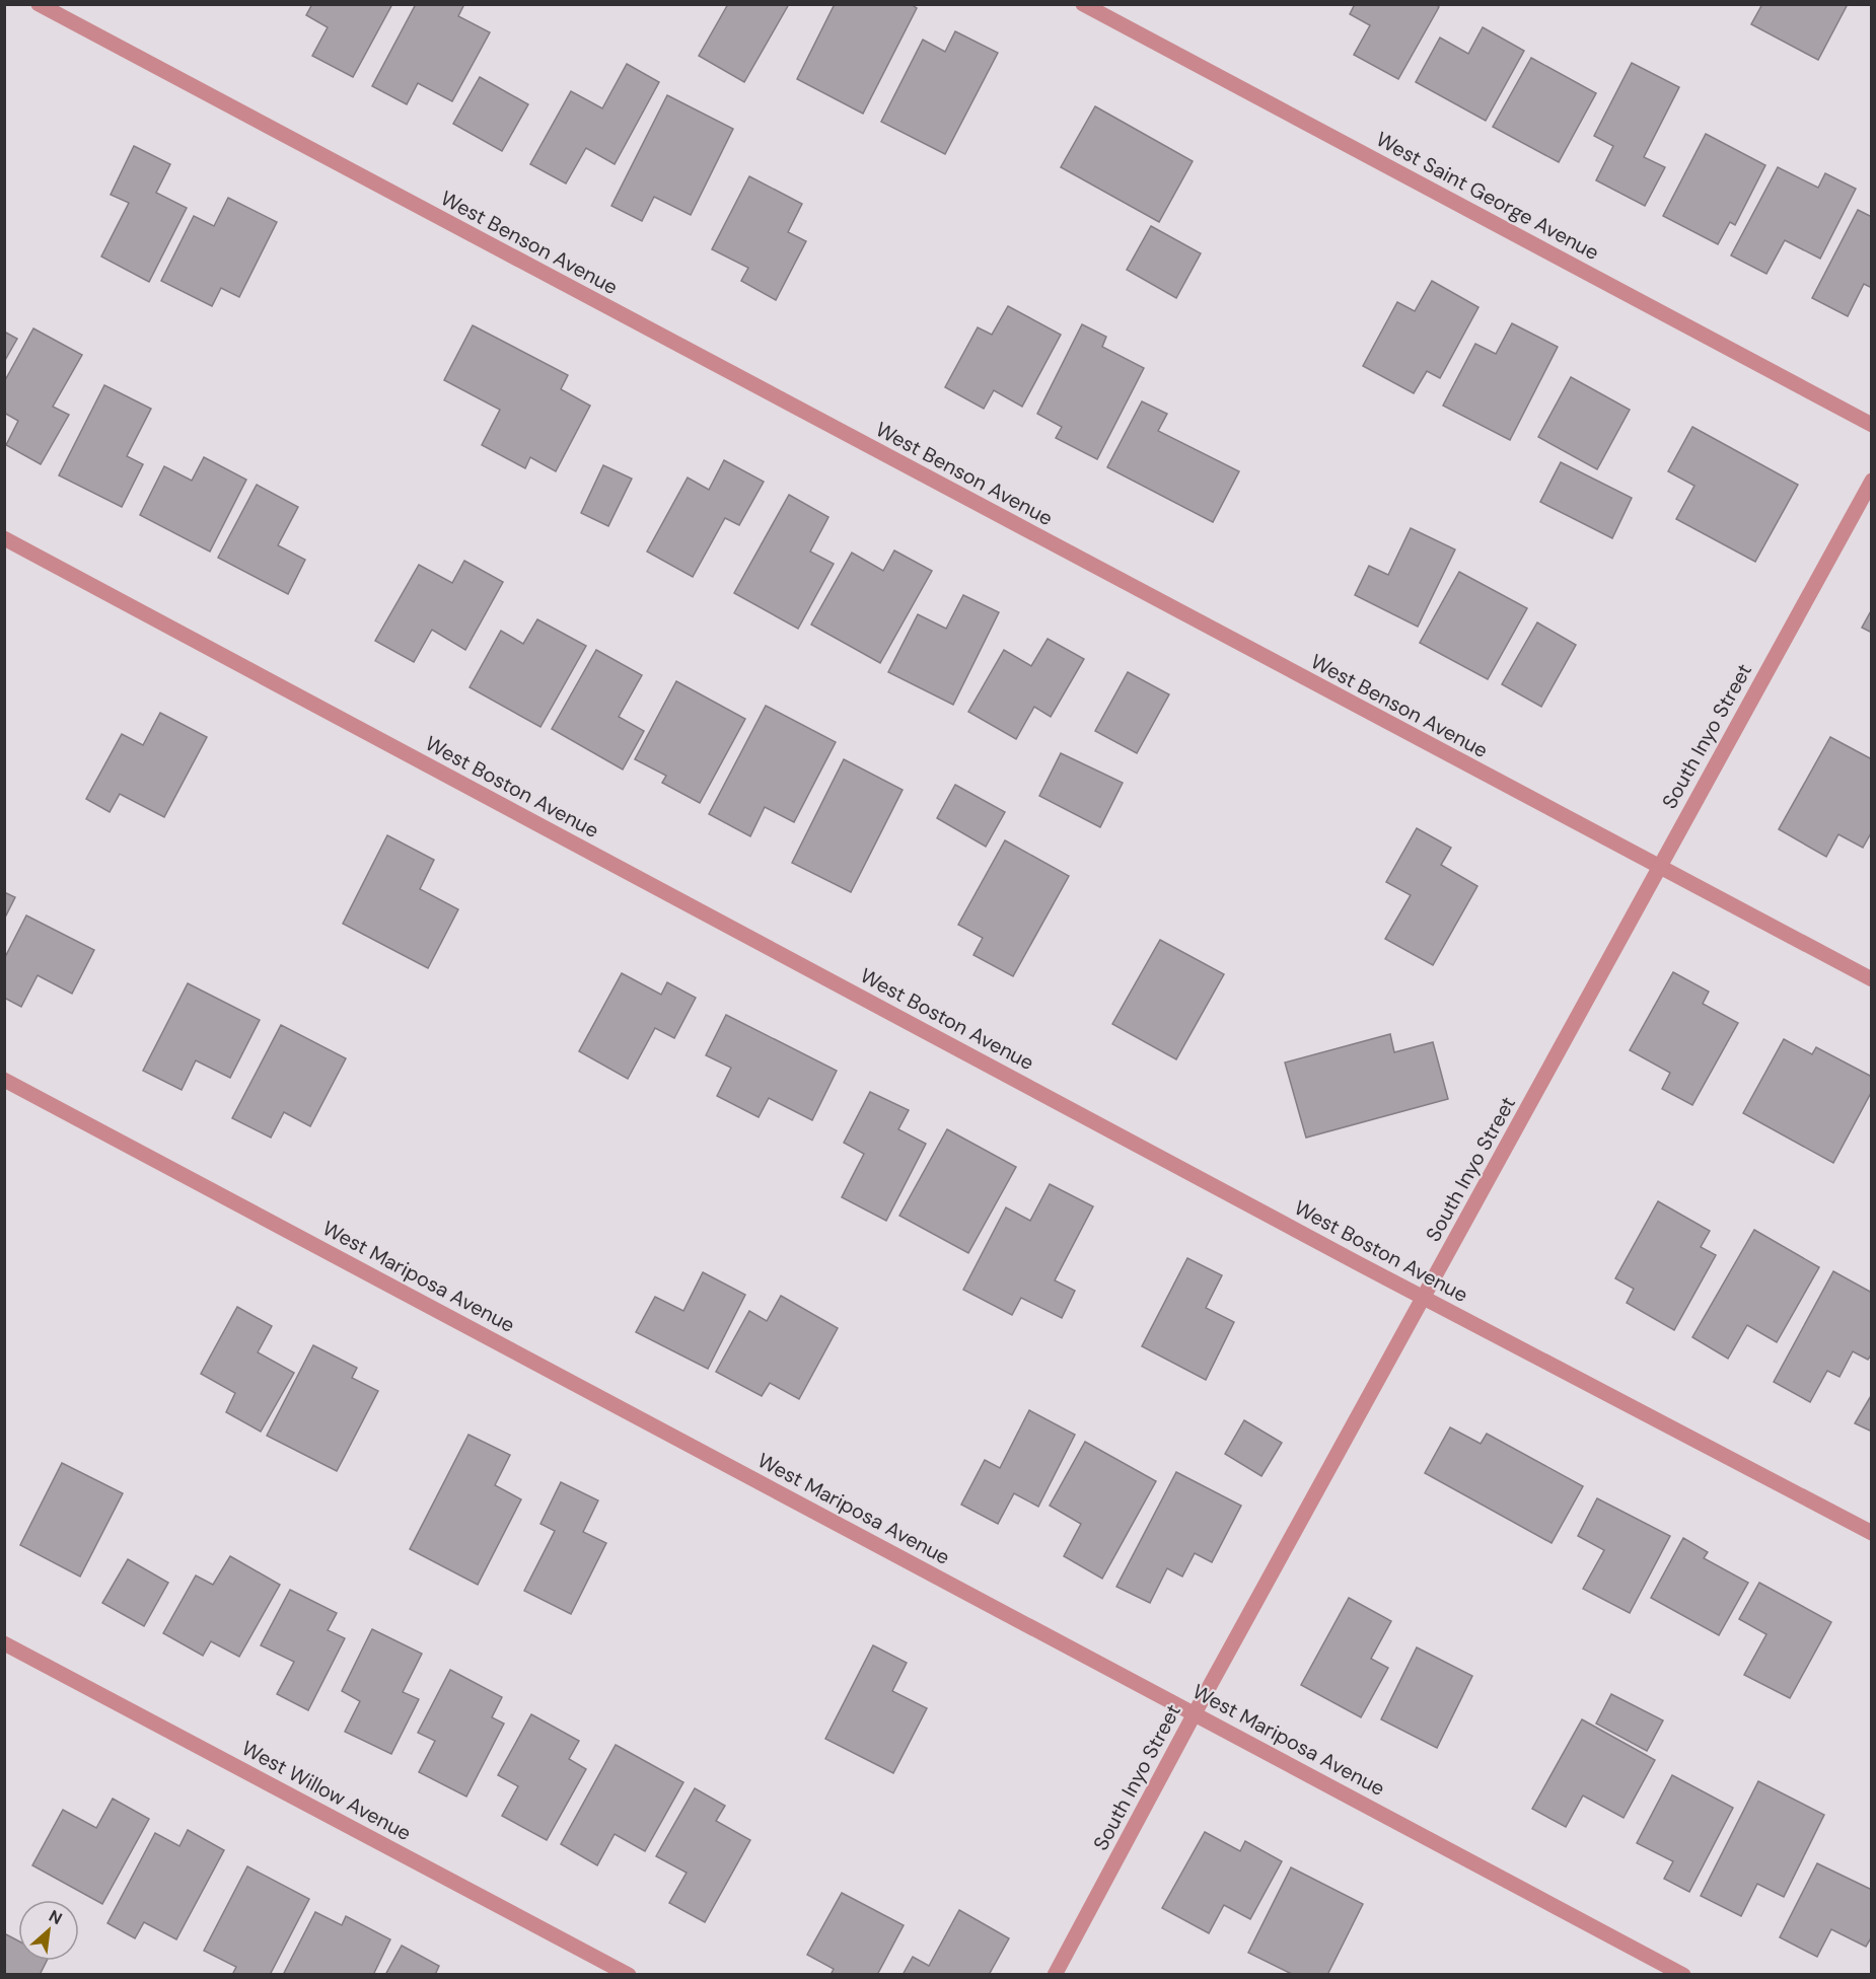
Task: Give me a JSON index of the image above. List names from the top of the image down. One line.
{"streets":{"street":["West Saint George Avenue","West Benson Avenue","South Inyo Street","West Boston Avenue","West Mariposa Avenue","West Willow Avenue"]},"crossings":[["West Benson Avenue","South Inyo Street"],["South Inyo Street","West Boston Avenue"],["South Inyo Street","West Mariposa Avenue"]],"north":"top right"}
